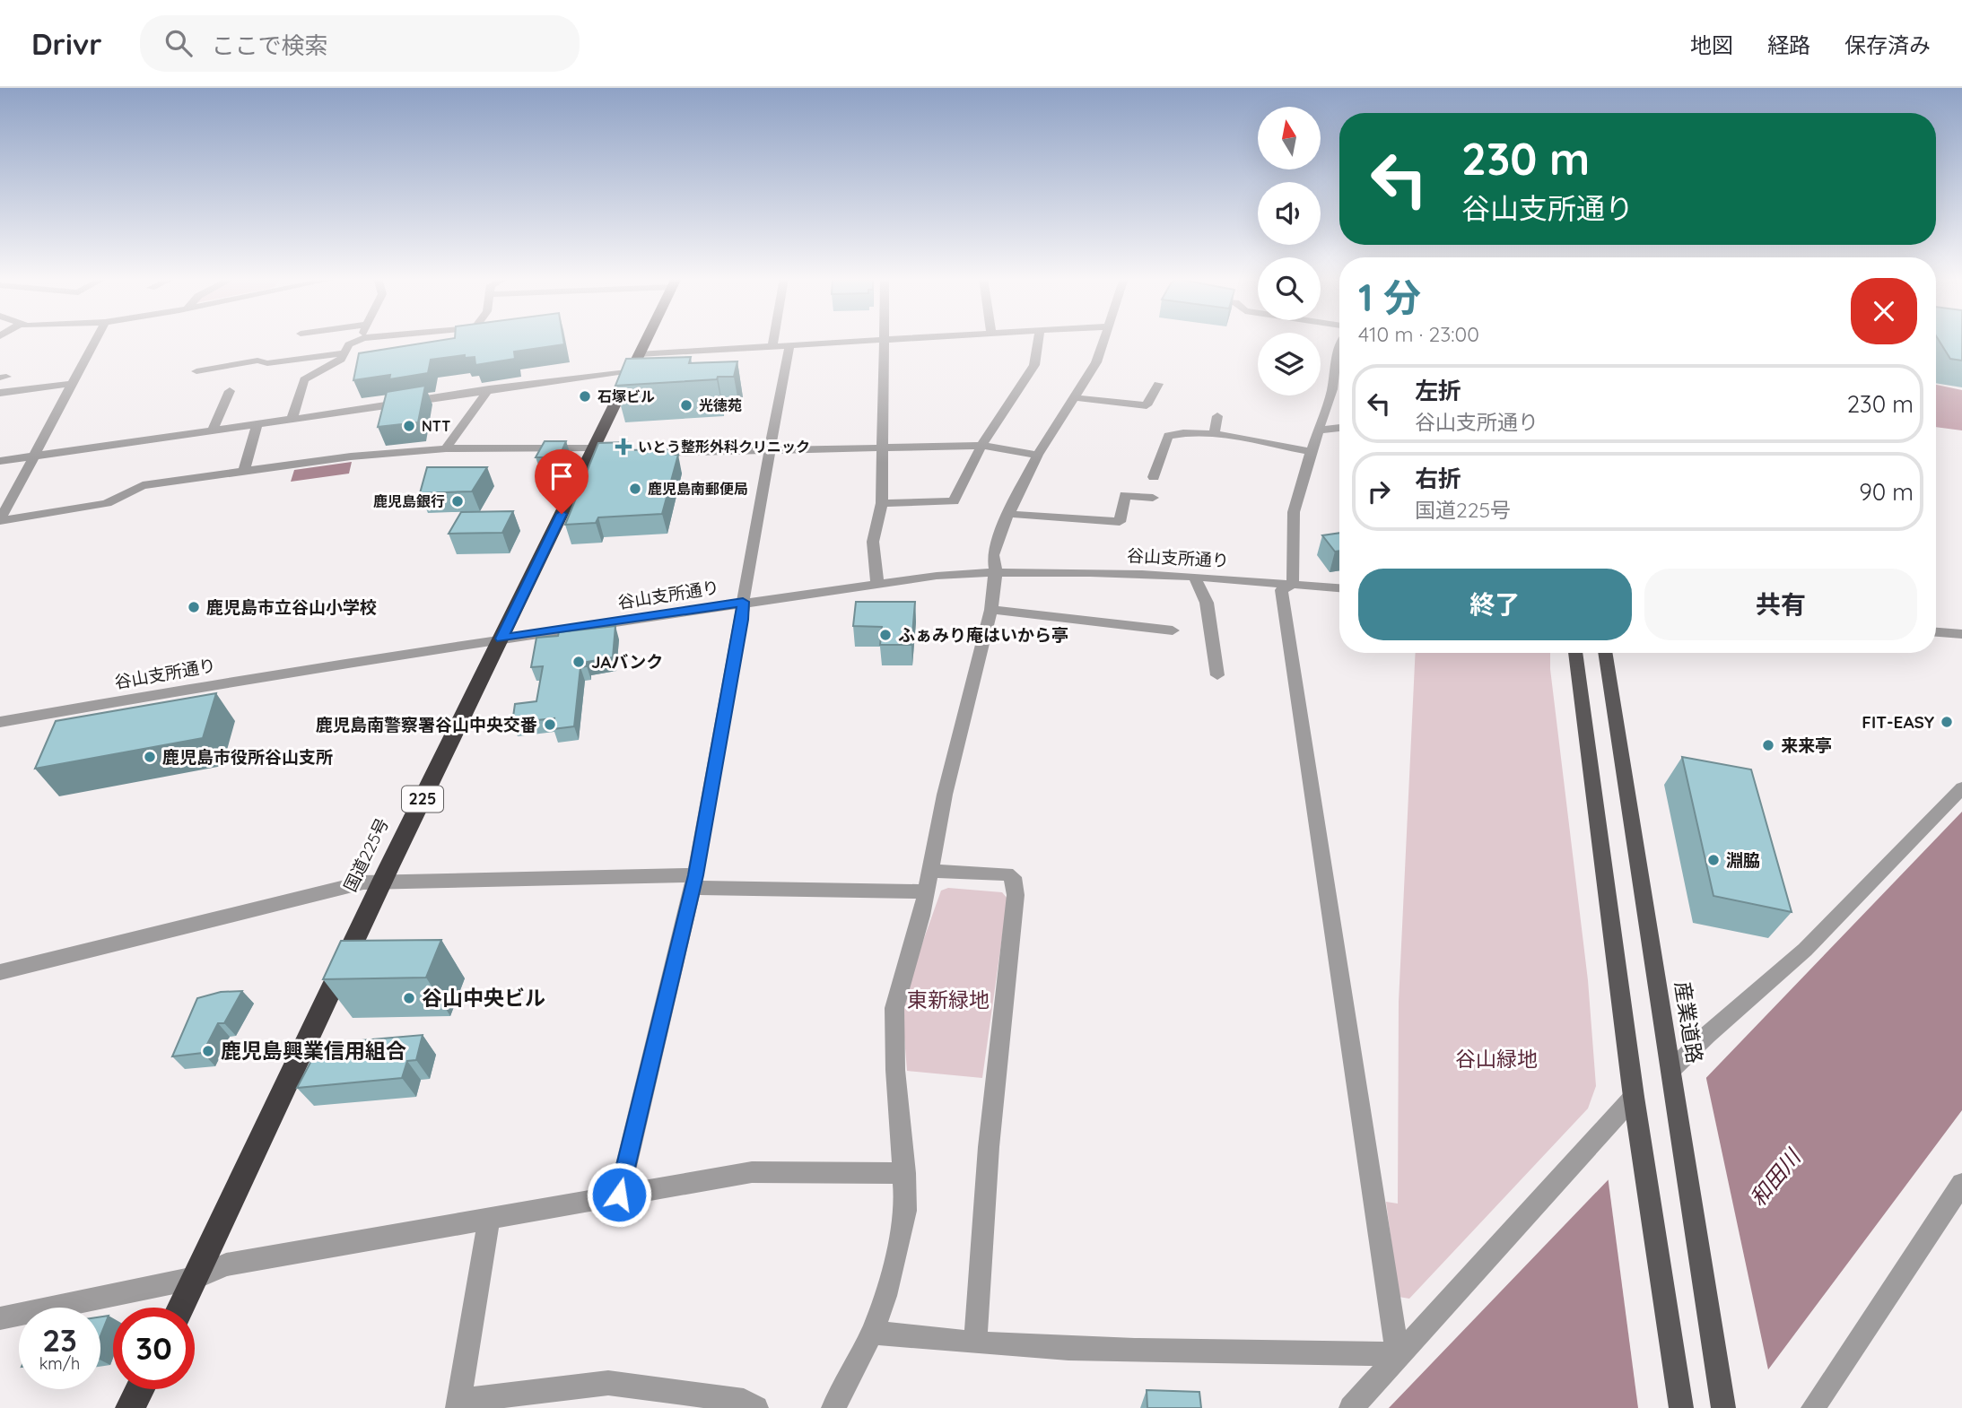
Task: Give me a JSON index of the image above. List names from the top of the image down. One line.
{"streets":{"highway":["225","国道225号"],"main road":["産業道路"],"street":["谷山支所通り"]},"crossings":[["谷山支所通り","国道225号"]],"water":["和田川"],"parks":["東新緑地","谷山緑地"],"places":{"other":["石塚ビル","光徳苑","NTT","鹿児島南郵便局","鹿児島銀行","鹿児島市立谷山小学校","ふぁみり庵はいから亭","JAバンク","FIT-EASY","鹿児島南警察署谷山中央交番","来来亭","鹿児島市役所谷山支所","淵脇","谷山中央ビル","鹿児島興業信用組合"],"health":["いとう整形外科クリニック"]},"north":"top","page":{"header":"Drivr","search":"ここで検索","nav":["地図","経路","保存済み"],"turn":["230 m","谷山支所通り"],"heading":["1 分","410 m · 23:00"],"list":[{"name":"左折","note":"谷山支所通り","value":"230 m"},{"name":"右折","note":"国道225号","value":"90 m"}],"buttons":["終了","共有"],"speed":"23 km/h","limit":"30"}}
